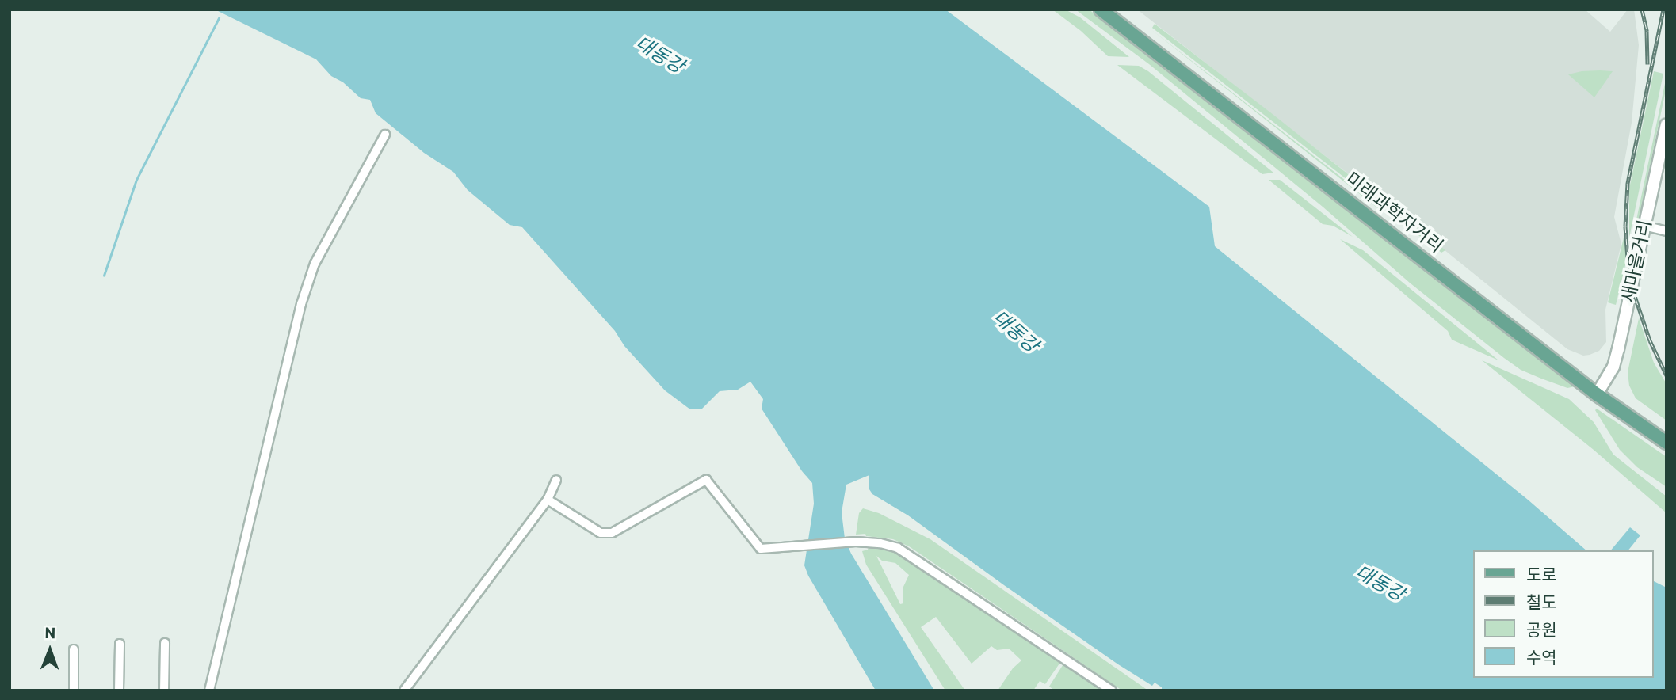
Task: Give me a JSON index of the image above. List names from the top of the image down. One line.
{"streets":{"main road":["미래과학자거리","새마을거리"]},"crossings":[["미래과학자거리","새마을거리"]],"water":["대동강"],"legend":["도로","철도","공원","수역"],"north":"top"}
